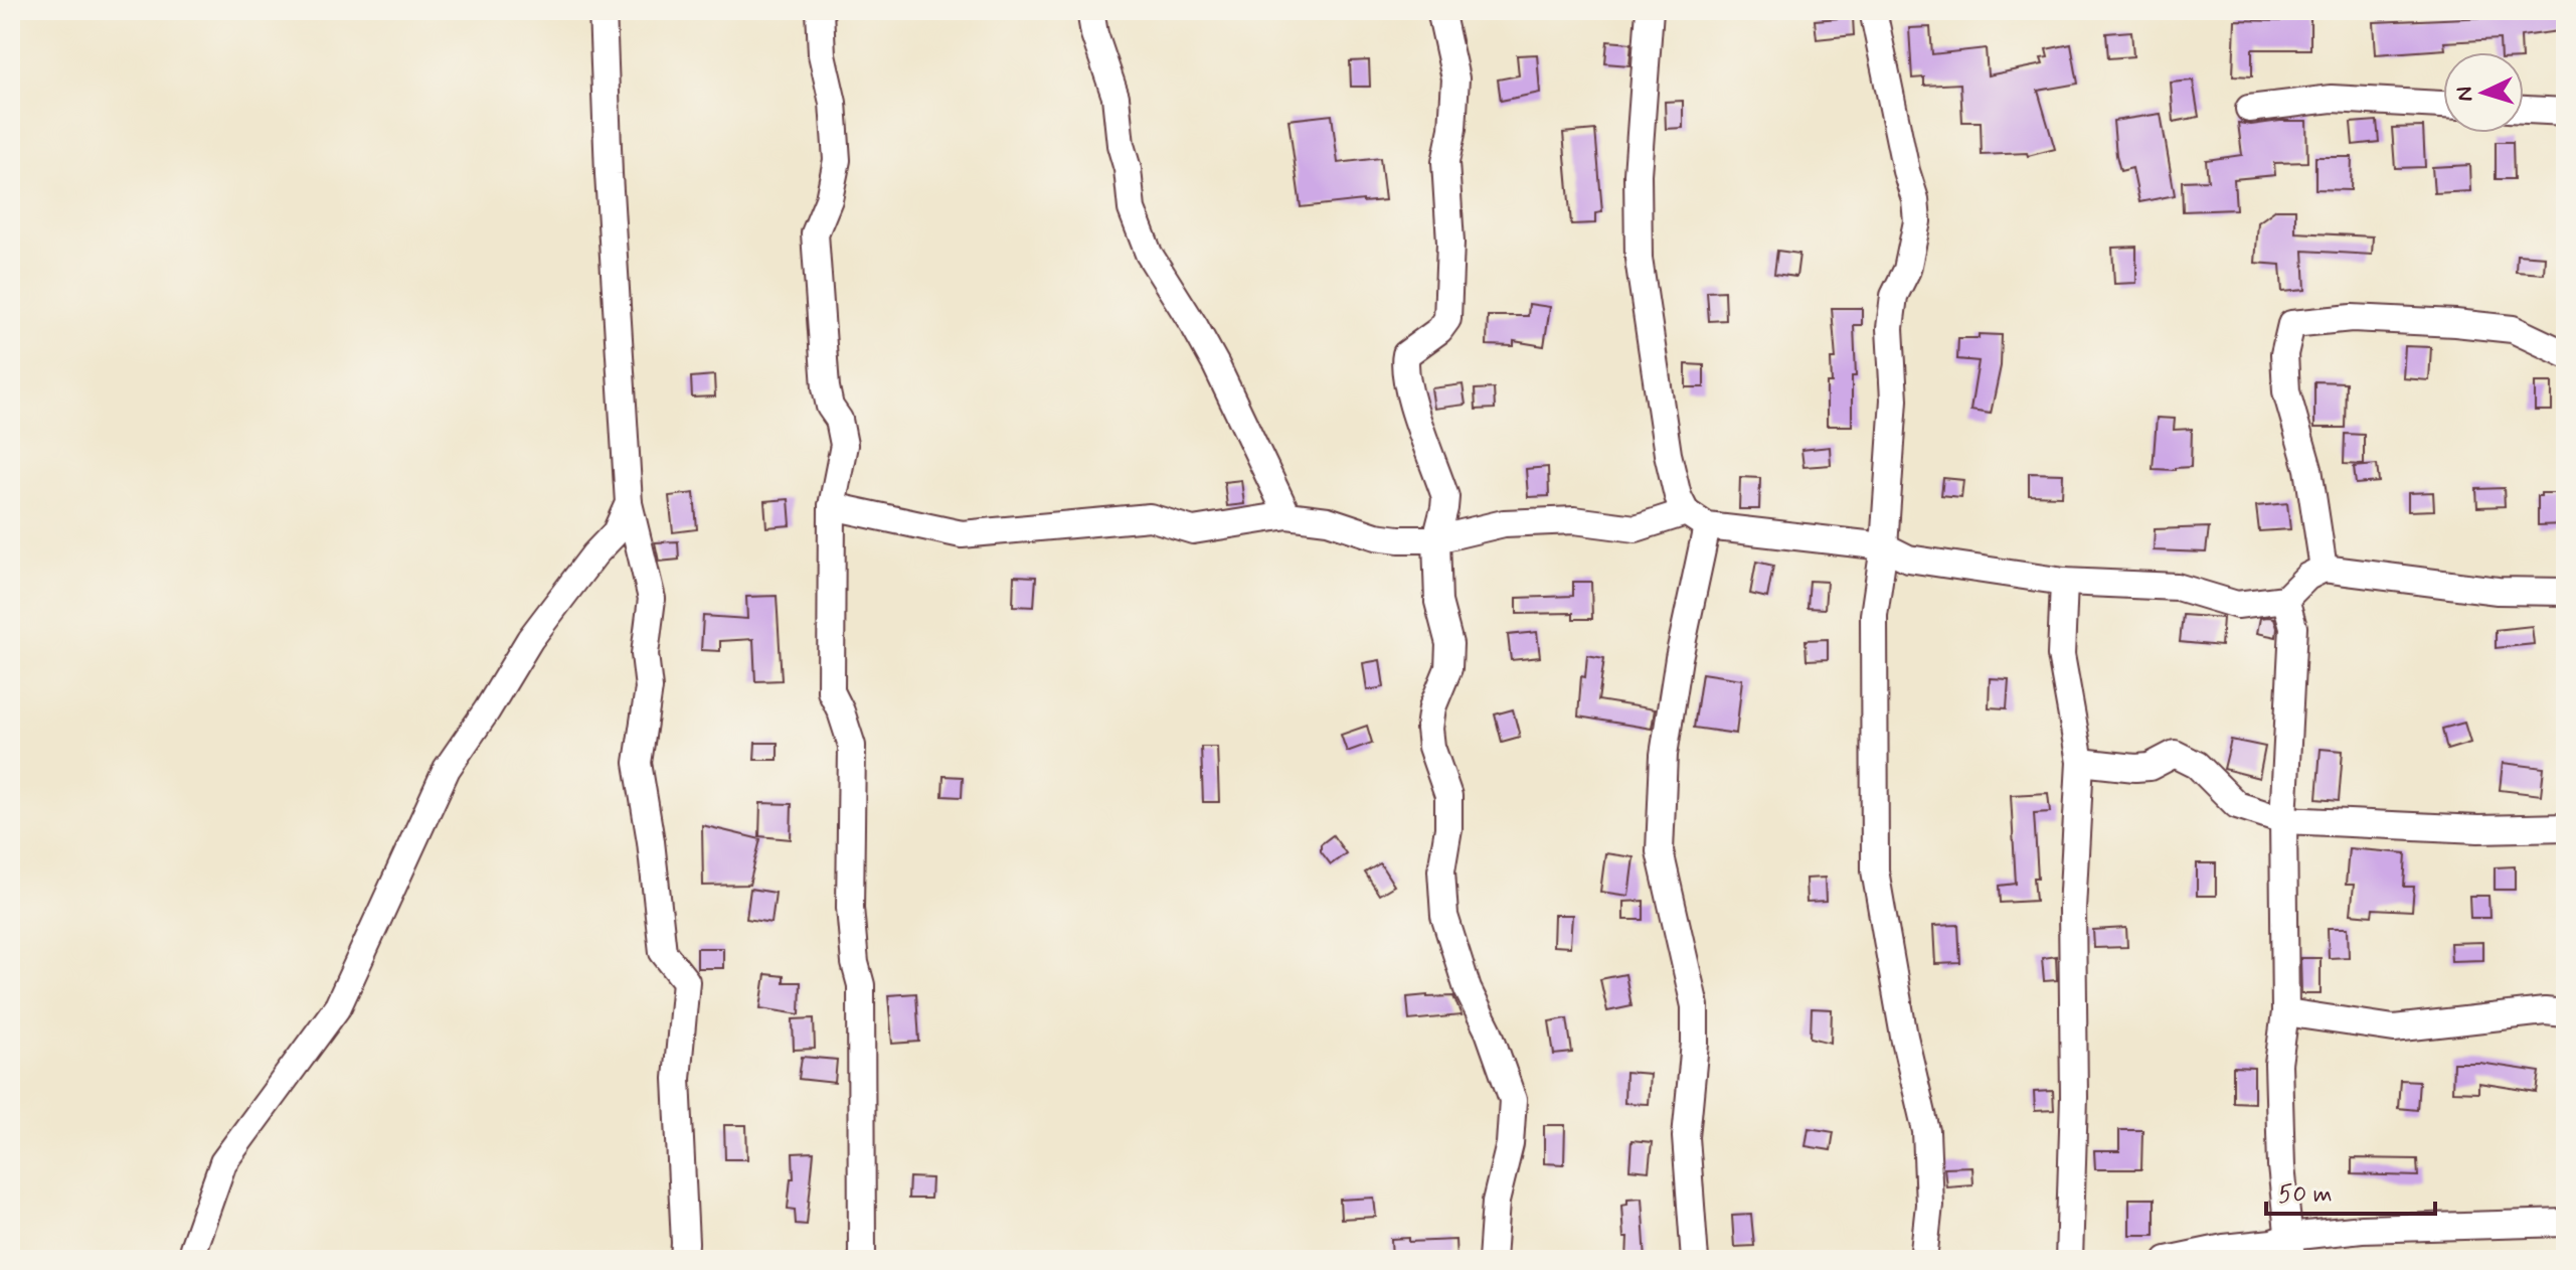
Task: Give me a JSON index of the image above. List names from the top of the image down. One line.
{"scale_bar":"50 m","north":"left"}
